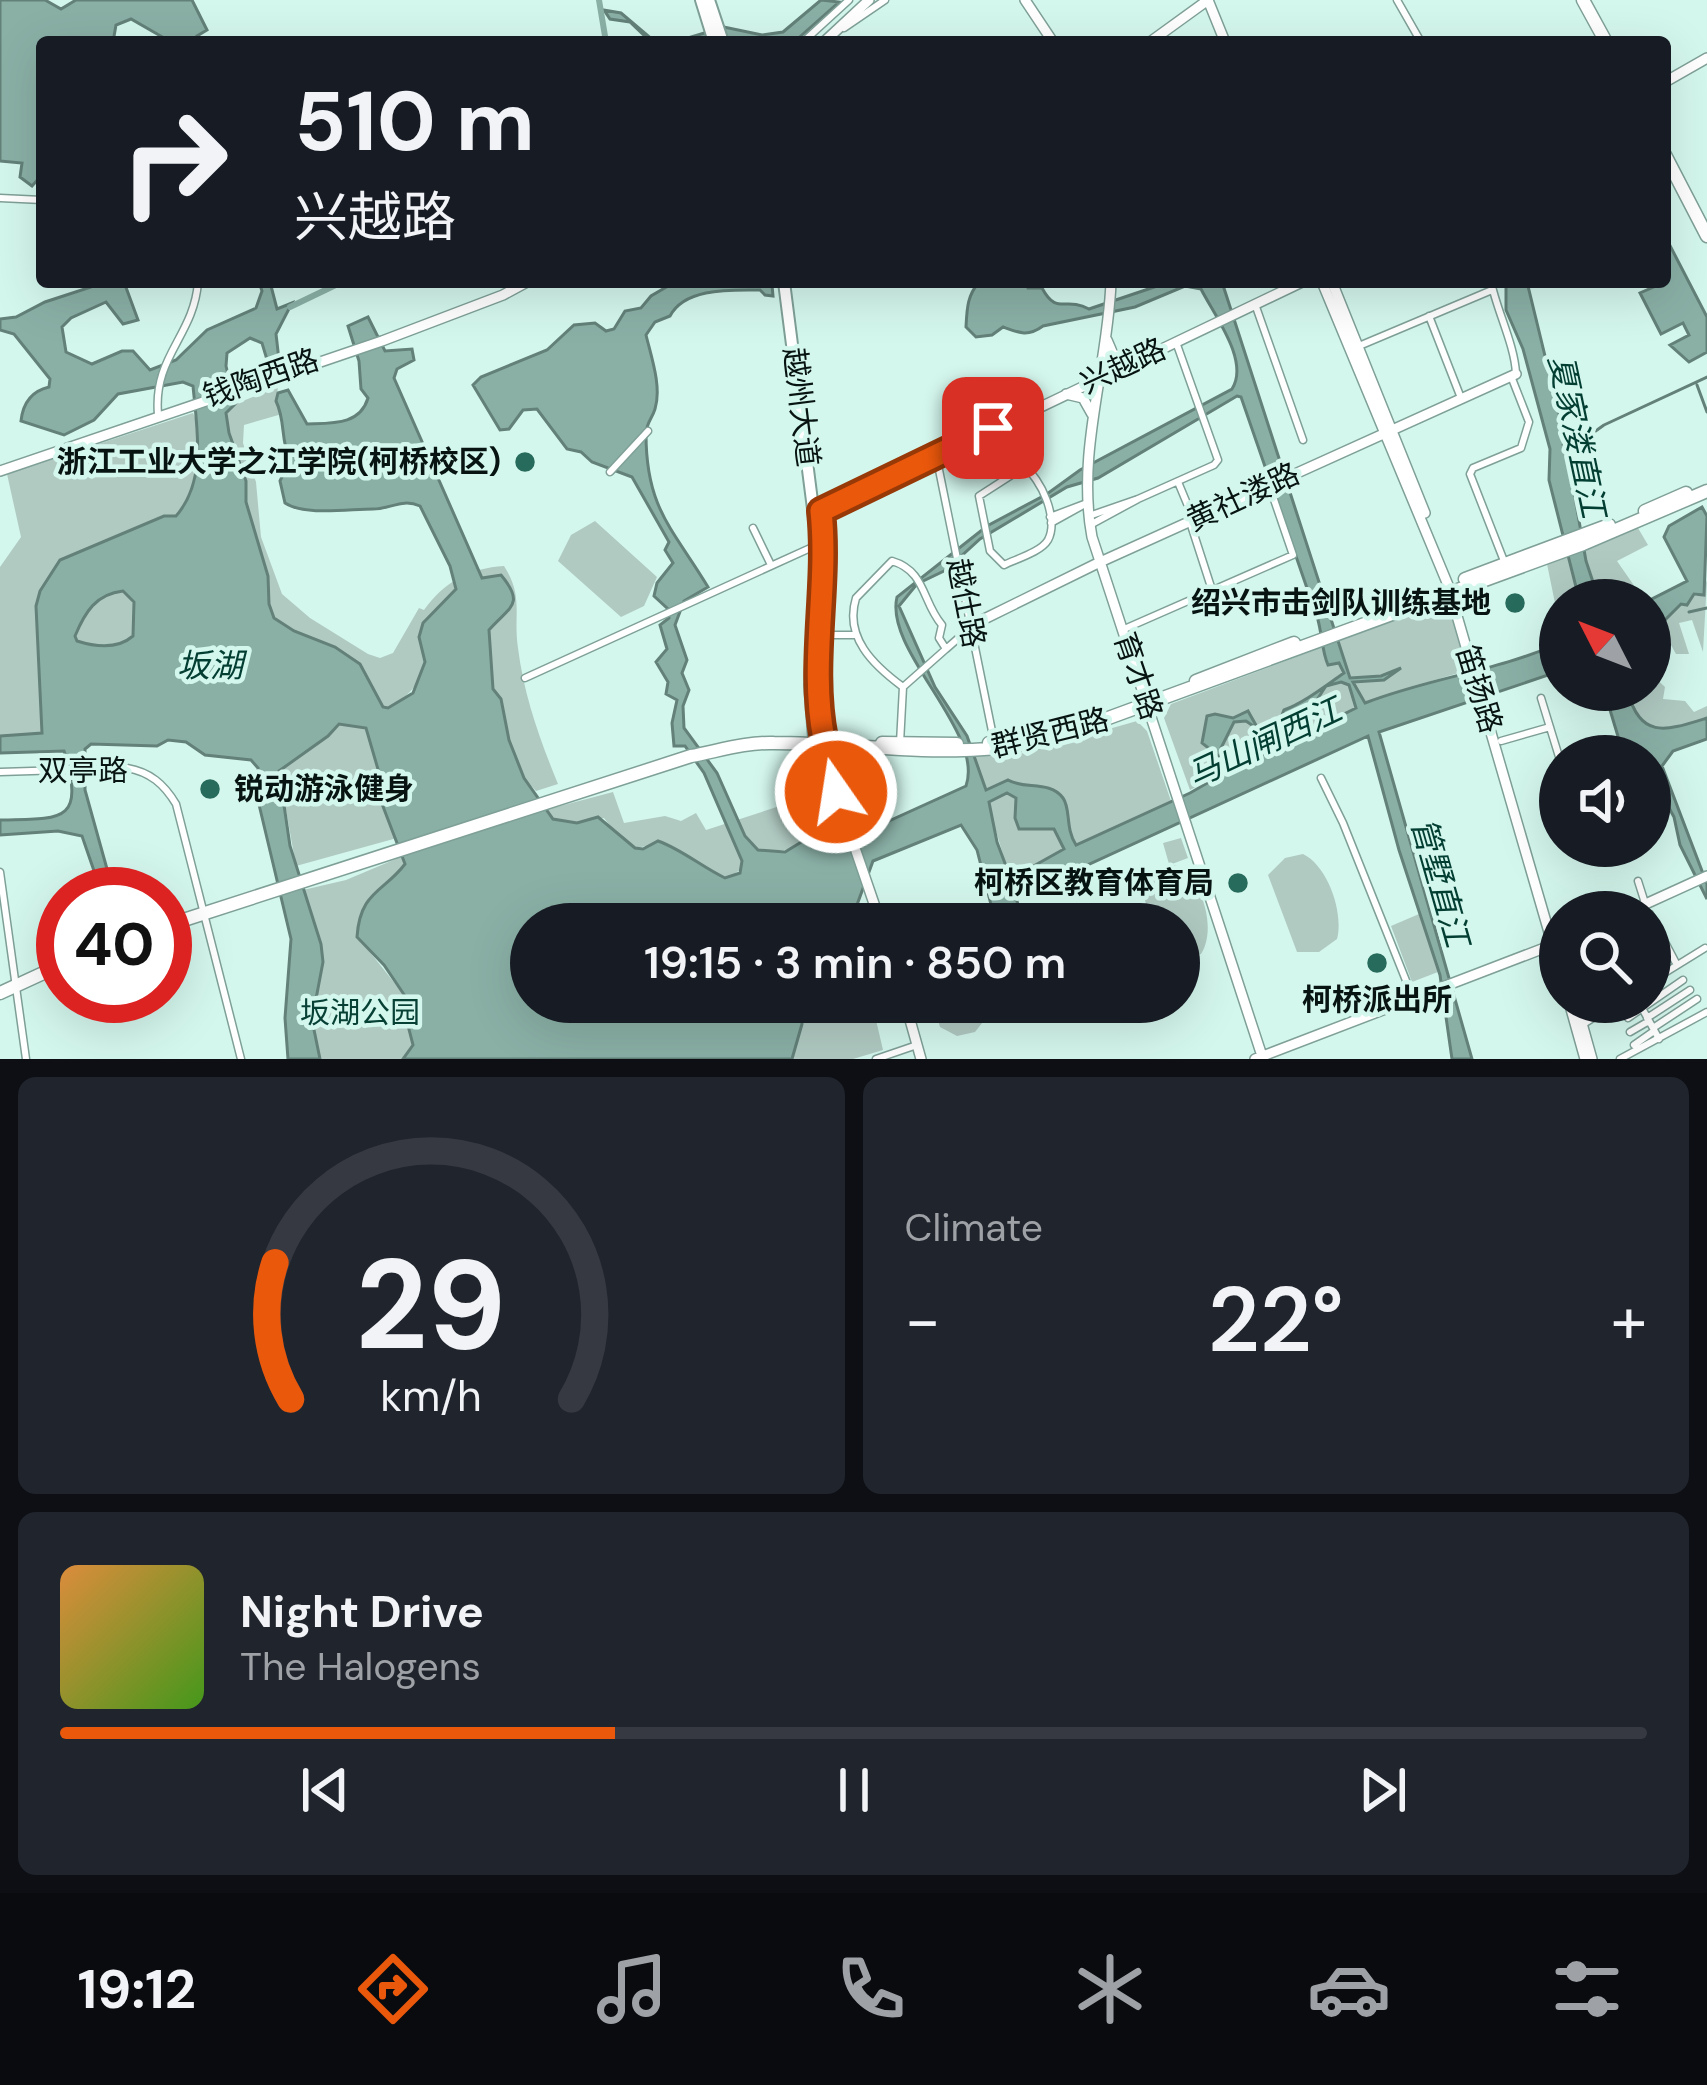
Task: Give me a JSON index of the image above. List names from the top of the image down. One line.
{"streets":{"main road":["越州大道","群贤西路"],"street":["兴越路","钱陶西路","黄社溇路","越仕路","育才路","笛扬路","双亭路"]},"crossings":[["兴越路","越州大道"],["兴越路","越仕路"],["兴越路","育才路"],["越州大道","群贤西路"],["黄社溇路","越仕路"],["黄社溇路","育才路"],["黄社溇路","笛扬路"],["越仕路","群贤西路"],["育才路","群贤西路"],["笛扬路","群贤西路"],["群贤西路","双亭路"]],"water":["夏家溇直江","坂湖","马山闸西江","管墅直江"],"parks":["坂湖公园"],"places":["浙江工业大学之江学院(柯桥校区)","绍兴市击剑队训练基地","锐动游泳健身","柯桥区教育体育局","柯桥派出所"],"north":"top left","page":{"turn":["510 m","兴越路"],"limit":"40","trip":"19:15 · 3 min · 850 m","tile":"Climate","heat":["−","22°","+"],"song":["Night Drive","The Halogens"],"tabs":"19:12","gauge":["29","km/h"]}}
